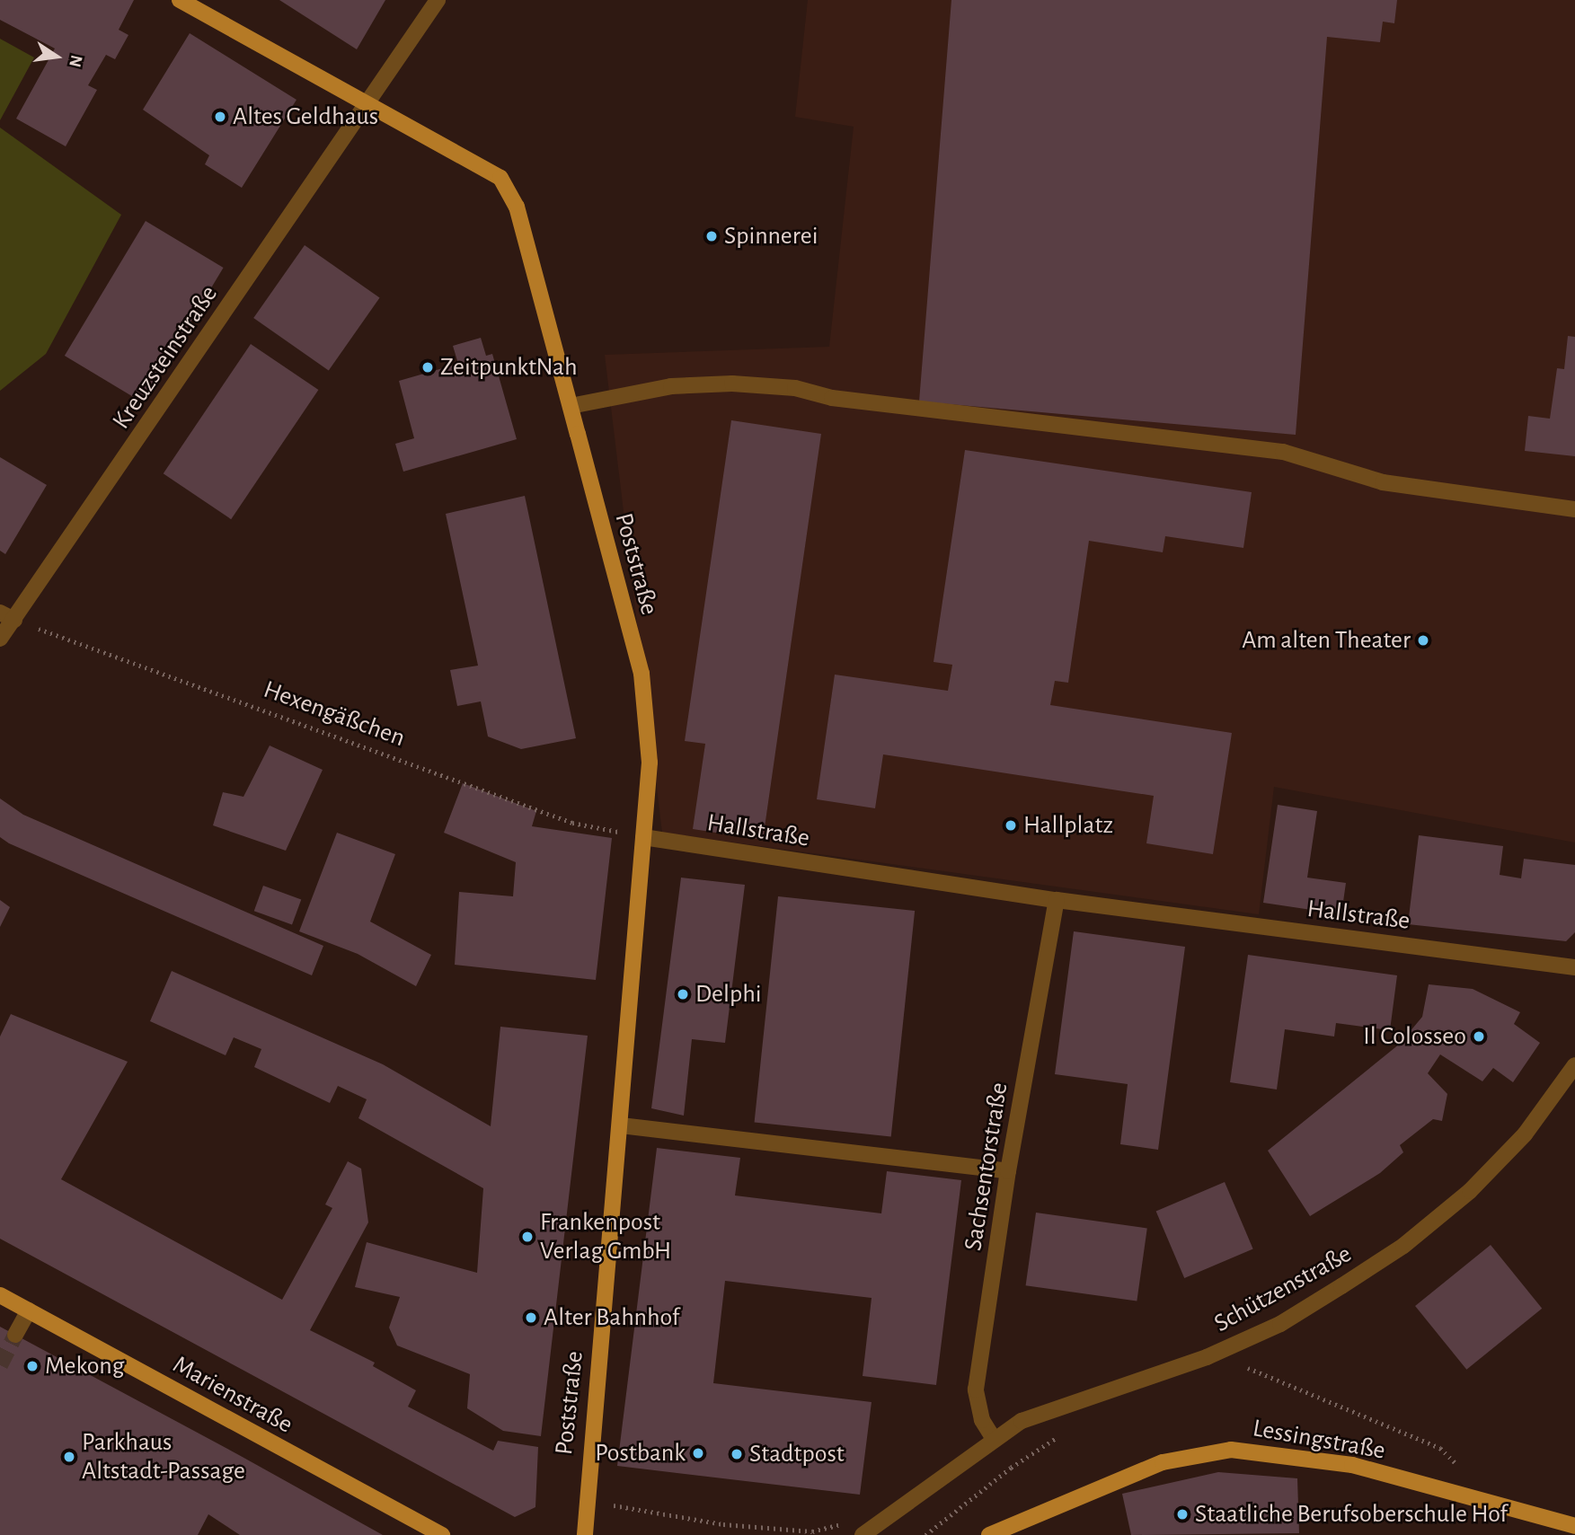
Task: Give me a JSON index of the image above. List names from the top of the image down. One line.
{"streets":{"main road":["Poststraße","Marienstraße","Lessingstraße"],"street":["Kreuzsteinstraße","Hallstraße","Sachsentorstraße","Schützenstraße"],"path":["Hexengäßchen"]},"crossings":[["Kreuzsteinstraße","Poststraße"],["Kreuzsteinstraße","Hexengäßchen"],["Poststraße","Hexengäßchen"],["Poststraße","Hallstraße"],["Hexengäßchen","Hallstraße"],["Hallstraße","Sachsentorstraße"],["Sachsentorstraße","Schützenstraße"]],"places":["Altes Geldhaus","Spinnerei","ZeitpunktNah","Am alten Theater","Hallplatz","Delphi","Il Colosseo","Frankenpost Verlag GmbH","Alter Bahnhof","Mekong","Postbank","Stadtpost","Parkhaus Altstadt-Passage","Staatliche Berufsoberschule Hof"],"north":"right"}
